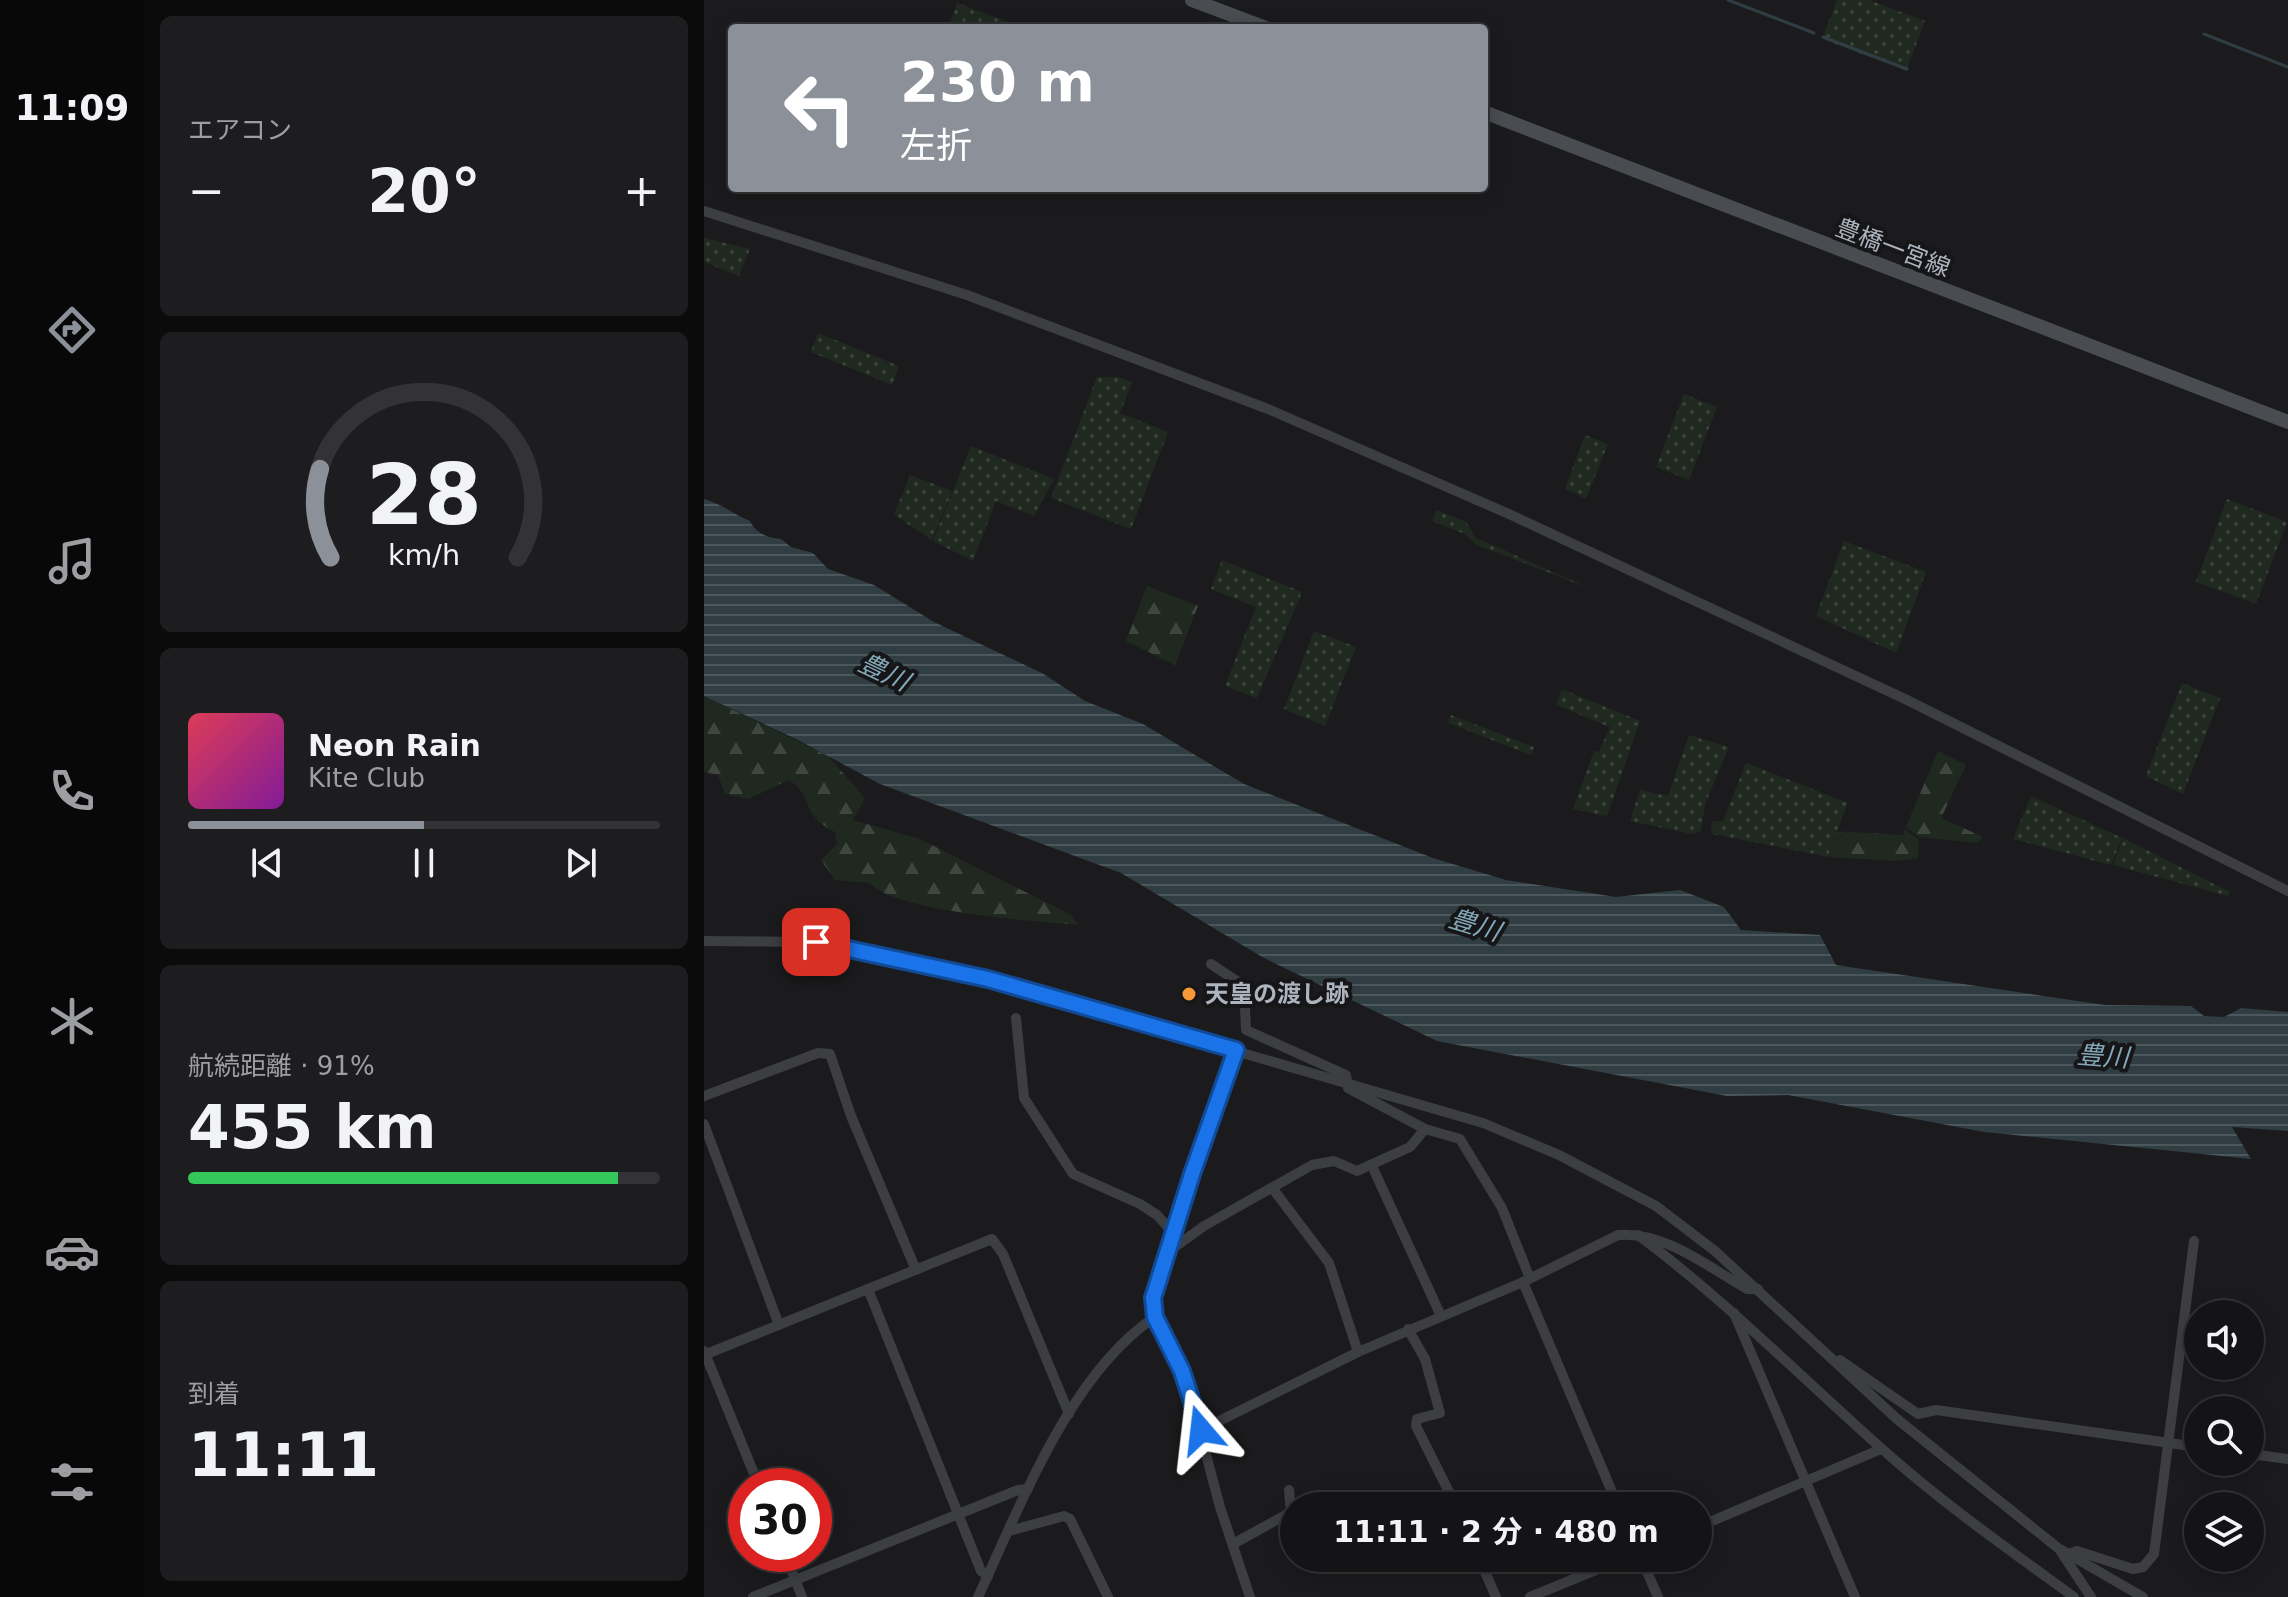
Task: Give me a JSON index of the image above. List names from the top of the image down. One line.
{"streets":{"main road":["豊橋一宮線"]},"water":["豊川"],"places":["天皇の渡し跡"],"page":{"tabs":"11:09","tile":["エアコン",["航続距離 · 91%","455 km"],["到着","11:11"]],"turn":["230 m","左折"],"heat":["−","20°","+"],"song":["Neon Rain","Kite Club"],"limit":"30","trip":"11:11 · 2 分 · 480 m","gauge":["28","km/h"]}}
